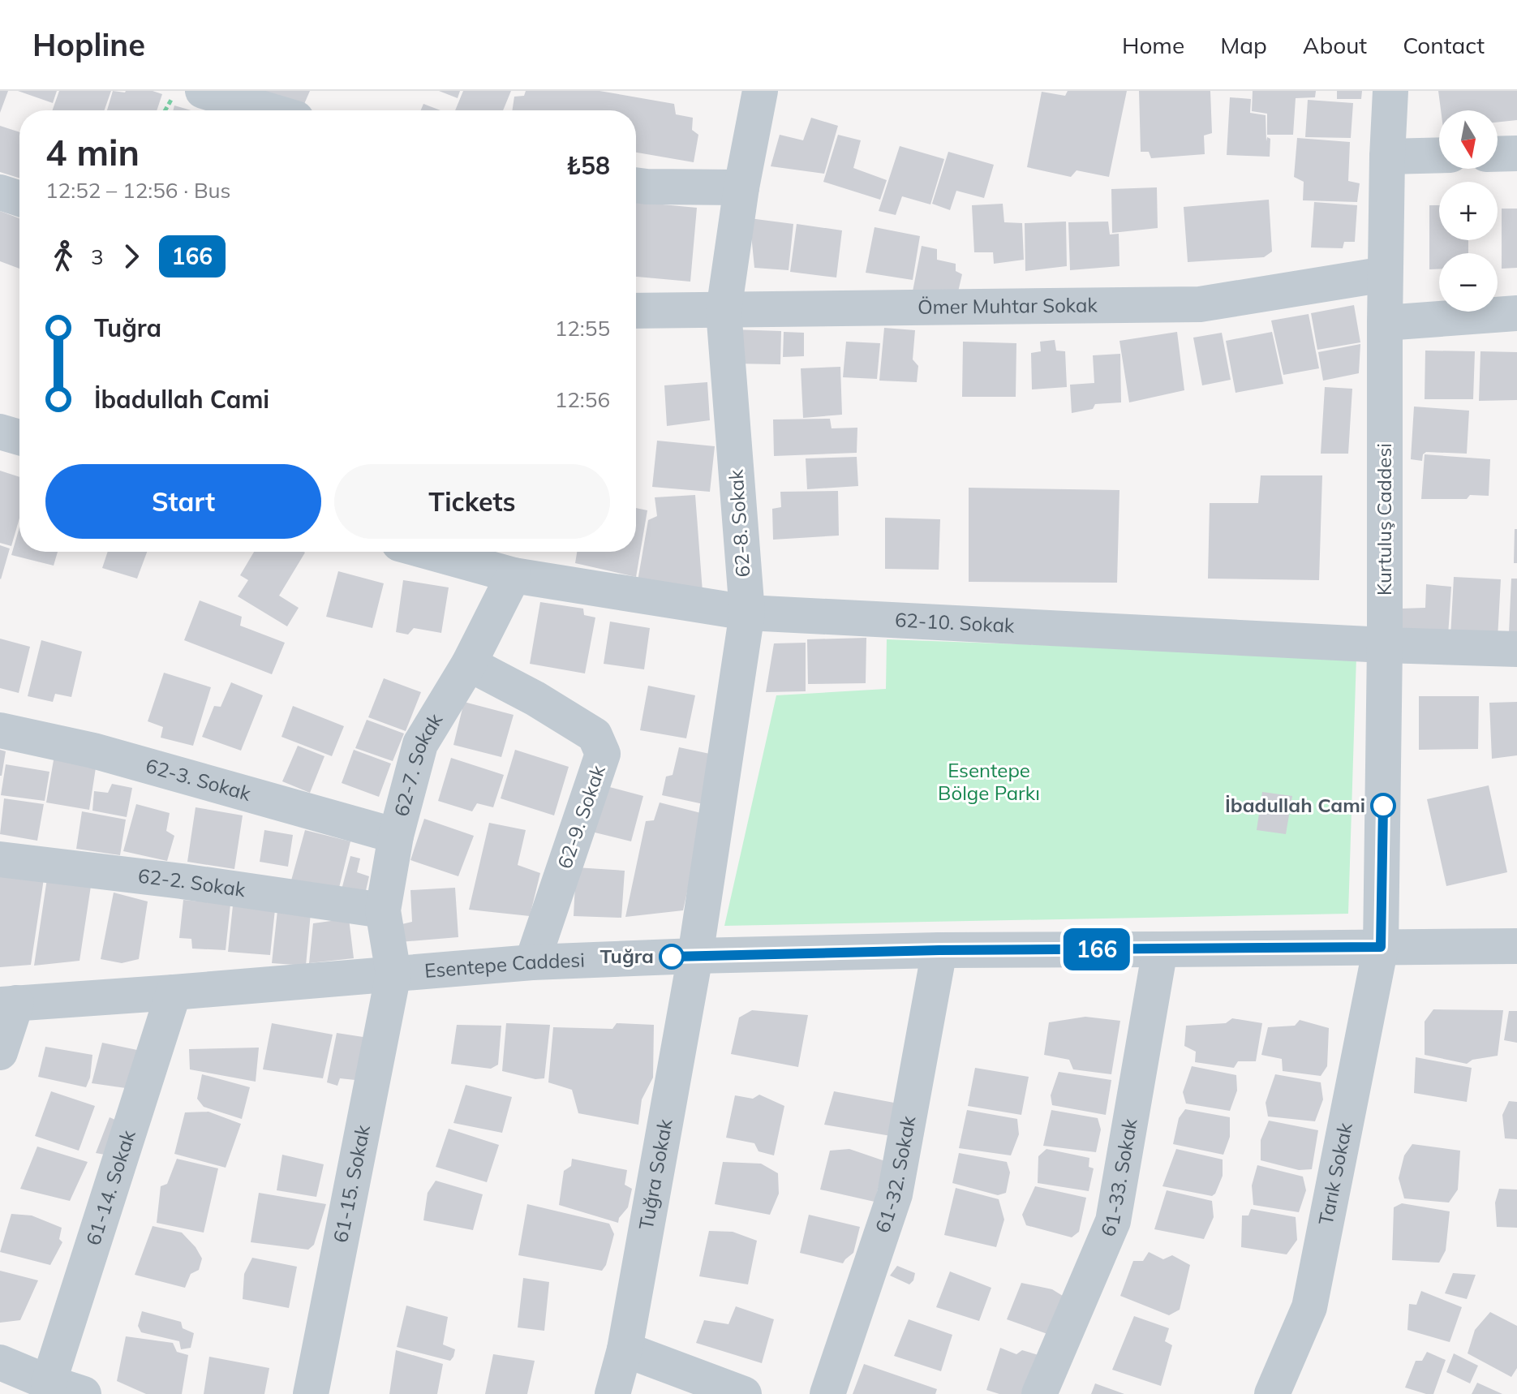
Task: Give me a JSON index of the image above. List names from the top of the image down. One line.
{"streets":{"street":["Ömer Muhtar Sokak","Kurtuluş Caddesi","62-8. Sokak","62-10. Sokak","62-7. Sokak","62-3. Sokak","62-9. Sokak","62-2. Sokak","Esentepe Caddesi","Tarık Sokak","Tuğra Sokak","61-32. Sokak","61-33. Sokak","61-15. Sokak","61-14. Sokak"]},"crossings":[["Ömer Muhtar Sokak","Kurtuluş Caddesi"],["Ömer Muhtar Sokak","62-8. Sokak"],["Kurtuluş Caddesi","62-10. Sokak"],["Kurtuluş Caddesi","Esentepe Caddesi"],["Kurtuluş Caddesi","Tarık Sokak"],["62-8. Sokak","62-10. Sokak"],["62-8. Sokak","Esentepe Caddesi"],["62-8. Sokak","Tuğra Sokak"],["62-10. Sokak","62-7. Sokak"],["62-7. Sokak","62-3. Sokak"],["62-7. Sokak","62-9. Sokak"],["62-7. Sokak","62-2. Sokak"],["62-7. Sokak","Esentepe Caddesi"],["62-7. Sokak","61-15. Sokak"],["62-9. Sokak","Esentepe Caddesi"],["Esentepe Caddesi","Tarık Sokak"],["Esentepe Caddesi","Tuğra Sokak"],["Esentepe Caddesi","61-32. Sokak"],["Esentepe Caddesi","61-33. Sokak"],["Esentepe Caddesi","61-15. Sokak"],["Esentepe Caddesi","61-14. Sokak"]],"parks":["Esentepe Bölge Parkı"],"places":["İbadullah Cami","Tuğra"],"lines":["bus line 166"],"north":"bottom","page":{"header":"Hopline","nav":["Home","Map","About","Contact"],"on_map":"166","map_buttons":["+","−"],"heading":["4 min","12:52 – 12:56 · Bus","₺58"],"legs":["3","166"],"list":[{"name":"Tuğra","value":"12:55"},{"name":"İbadullah Cami","value":"12:56"}],"buttons":["Start","Tickets"]}}
